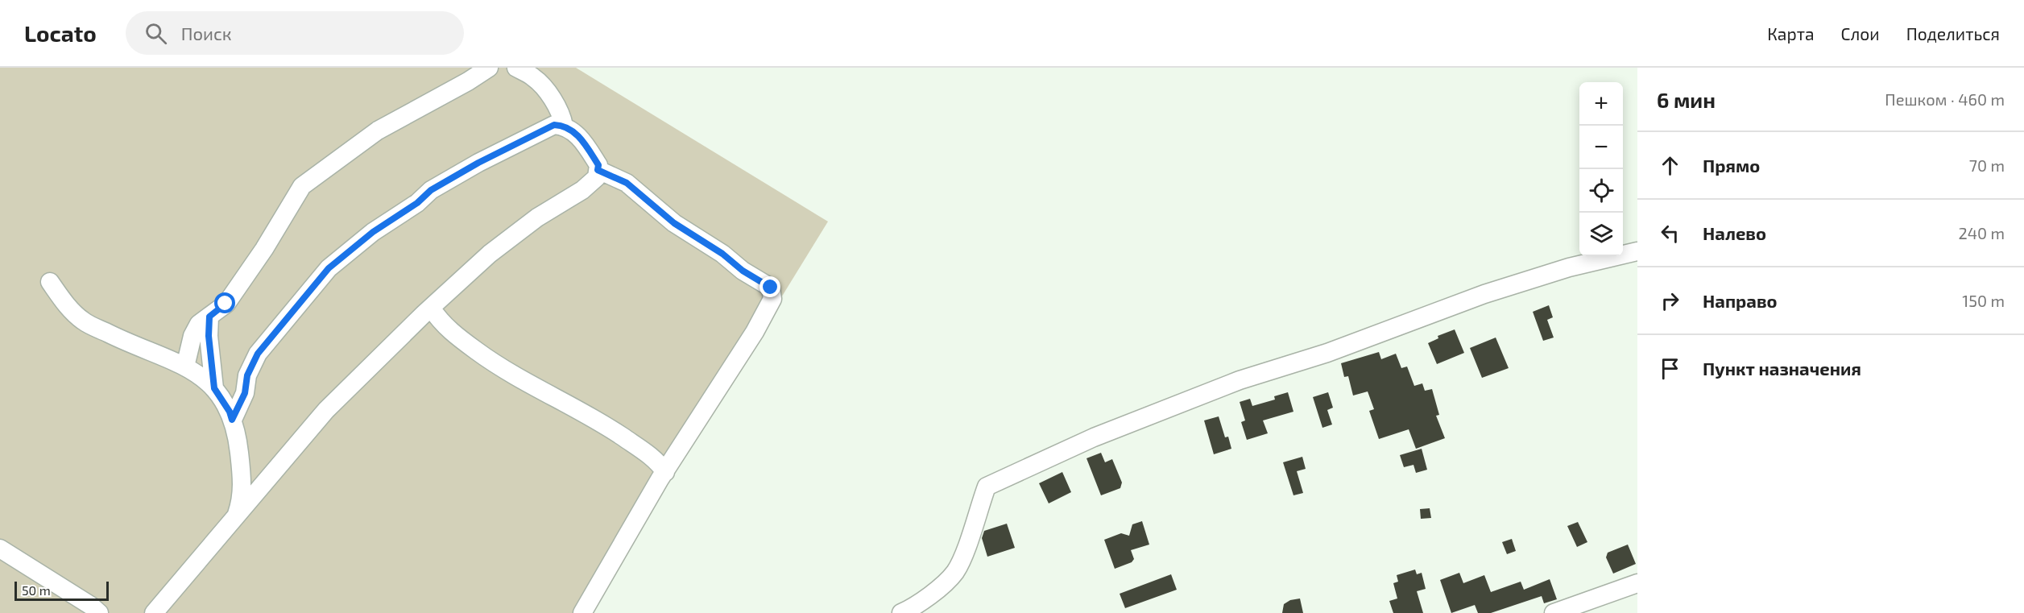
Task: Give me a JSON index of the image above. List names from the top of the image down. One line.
{"scale_bar":"50 m","page":{"header":"Locato","search":"Поиск","nav":["Карта","Слои","Поделиться"],"heading":["6 мин","Пешком · 460 m"],"map_buttons":["+","−"],"list":[["Прямо","70 m"],["Налево","240 m"],["Направо","150 m"],"Пункт назначения"],"scale":"50 m"}}
